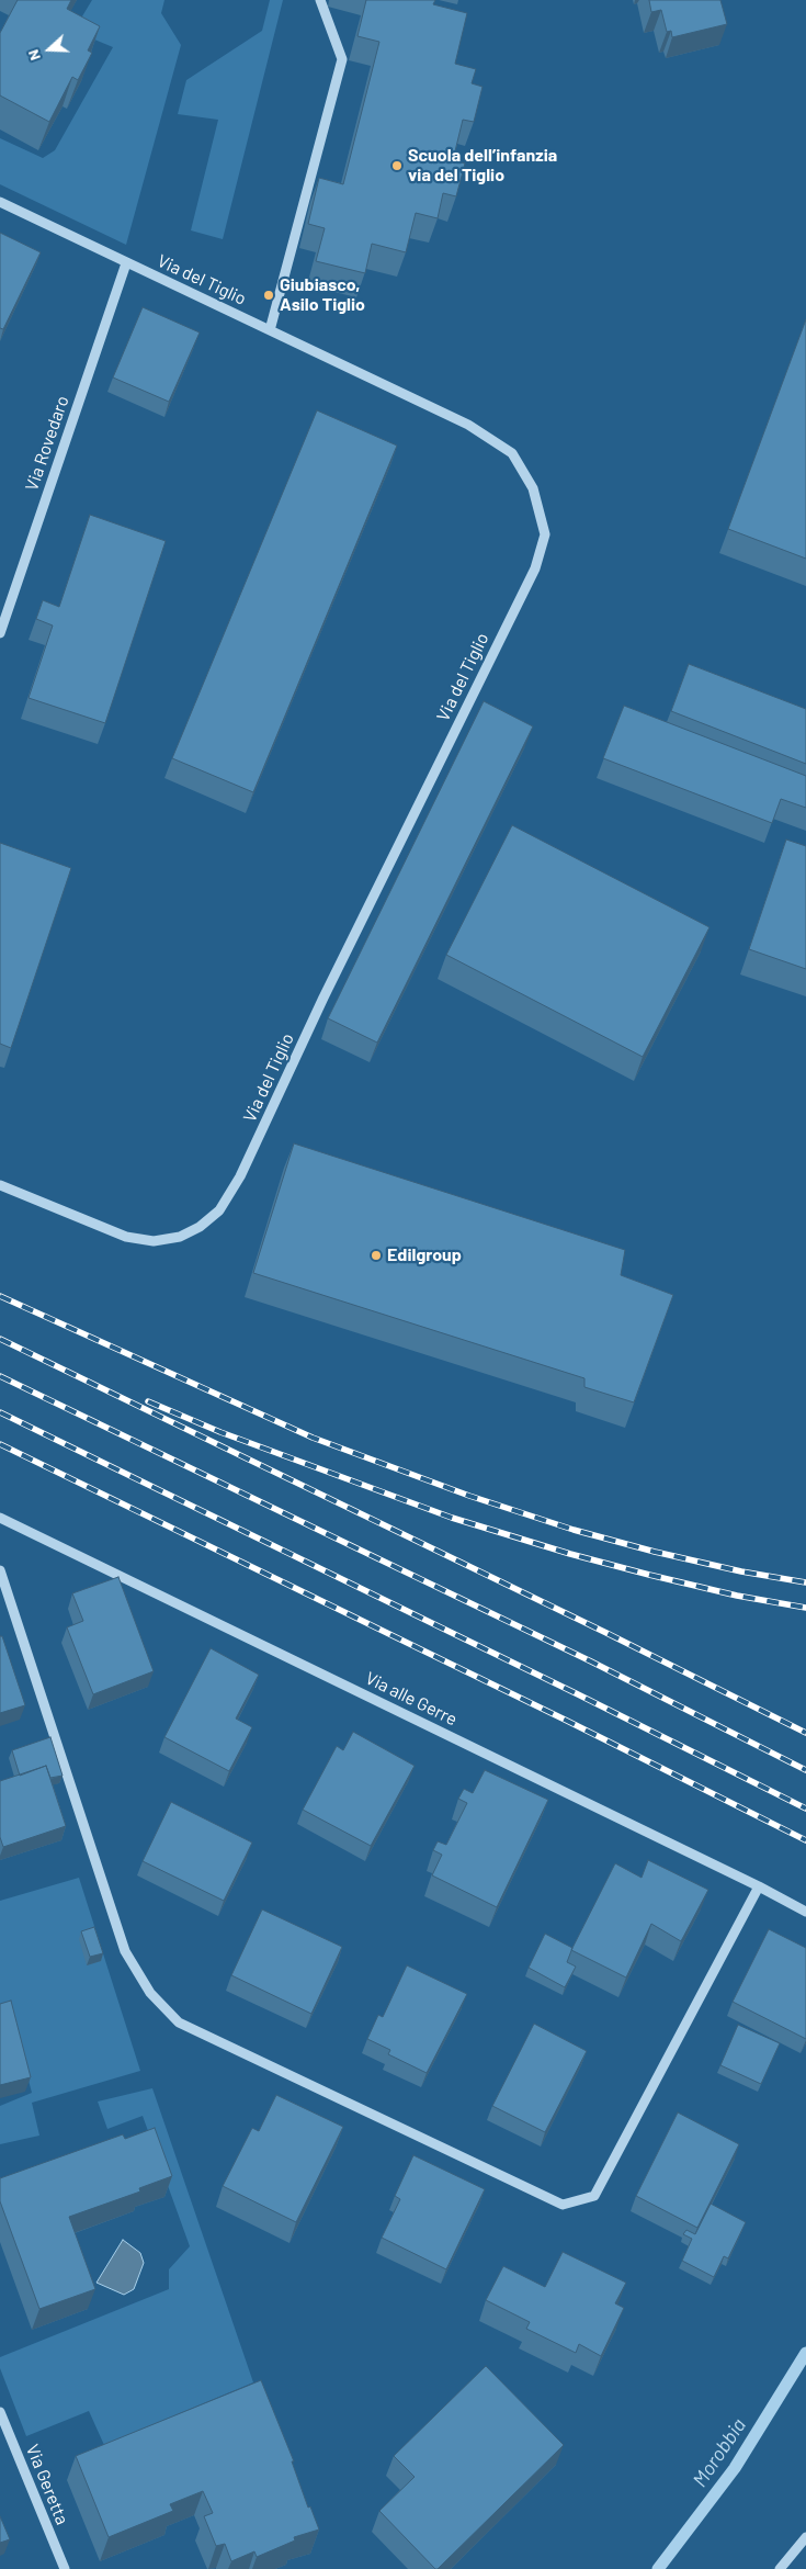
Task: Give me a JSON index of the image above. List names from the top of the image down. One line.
{"streets":{"street":["Via del Tiglio","Via Rovedaro","Via alle Gerre","Via Geretta"]},"crossings":[["Via del Tiglio","Via Rovedaro"]],"water":["Morobbia"],"places":["Scuola dell’infanzia via del Tiglio","Giubiasco, Asilo Tiglio","Edilgroup"],"north":"left"}
